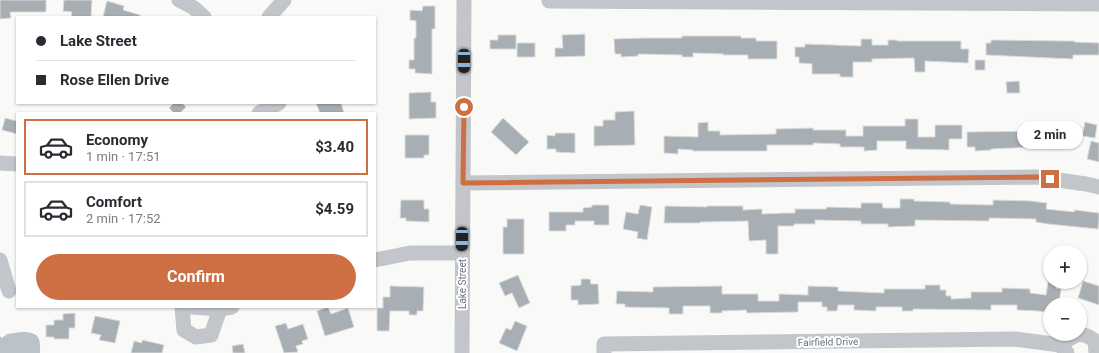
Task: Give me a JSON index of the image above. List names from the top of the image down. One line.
{"streets":{"street":["Lake Street","Fairfield Drive"]},"page":{"banner":["Lake Street","Rose Ellen Drive"],"list":[{"name":"Economy","note":"1 min · 17:51","value":"$3.40"},{"name":"Comfort","note":"2 min · 17:52","value":"$4.59"}],"bubble":"2 min","map_buttons":["+","−"],"buttons":"Confirm"}}
